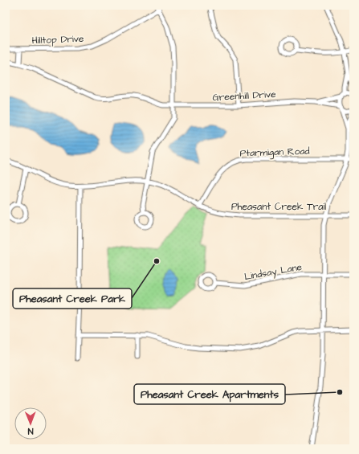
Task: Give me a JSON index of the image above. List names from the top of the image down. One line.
{"streets":{"street":["Hilltop Drive","Greenhill Drive","Ptarmigan Road","Pheasant Creek Trail","Lindsay Lane"]},"crossings":[["Ptarmigan Road","Pheasant Creek Trail"]],"places":["Pheasant Creek Park","Pheasant Creek Apartments"],"north":"bottom"}
